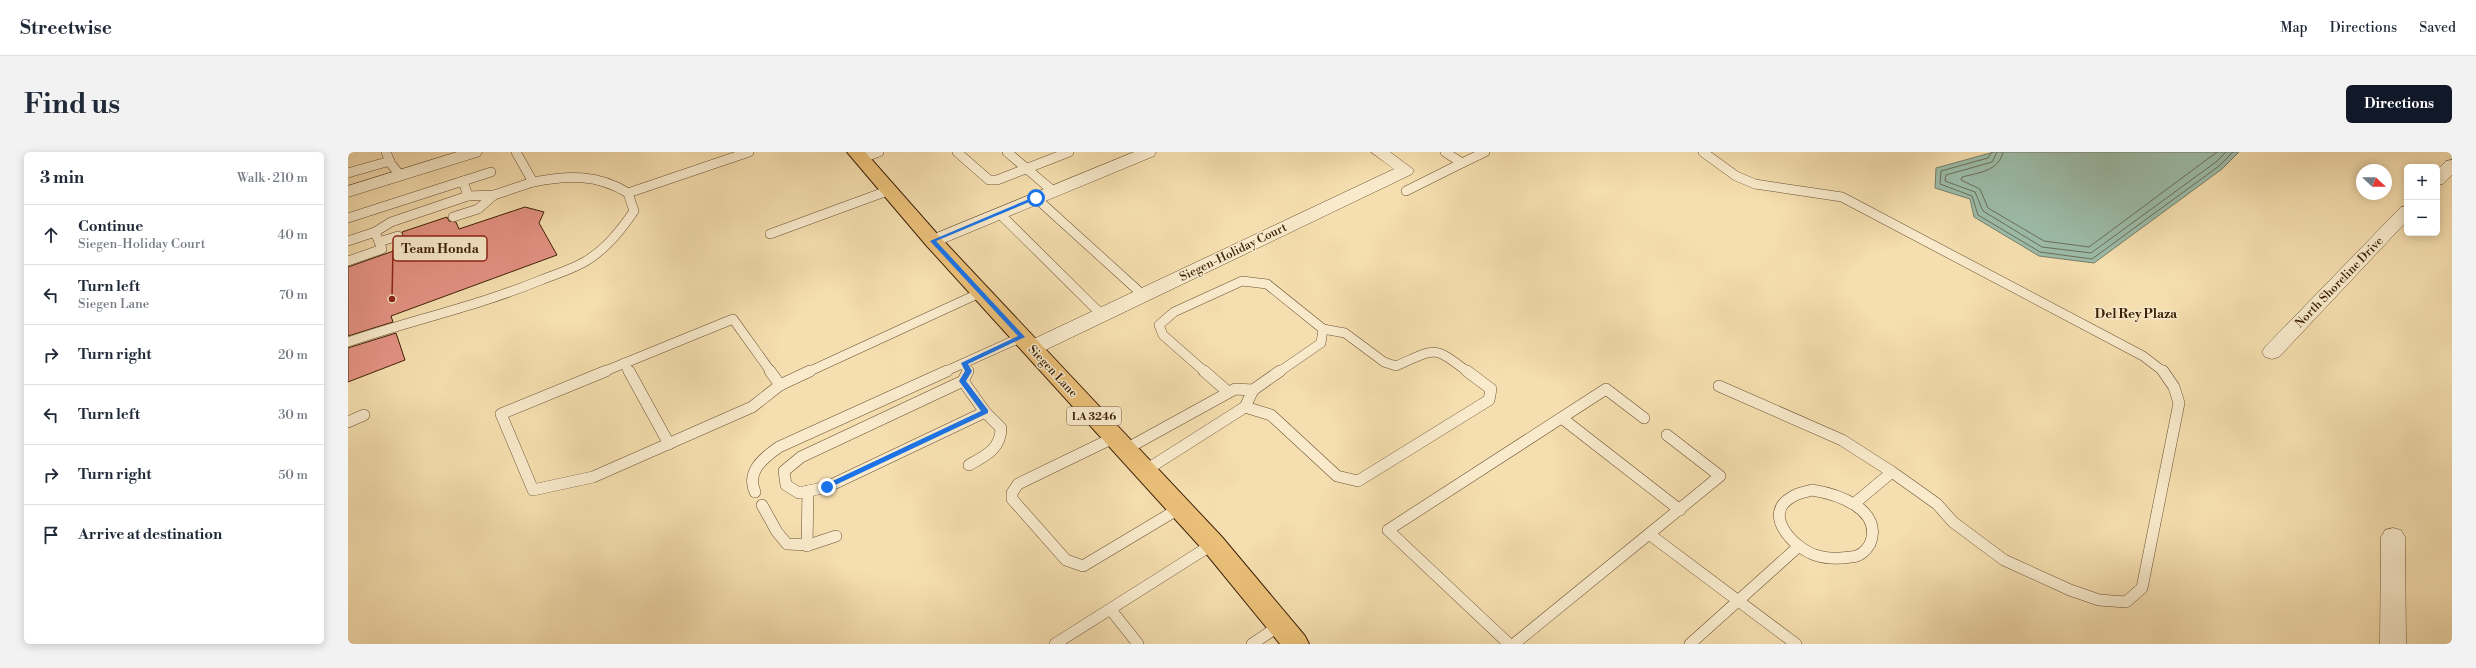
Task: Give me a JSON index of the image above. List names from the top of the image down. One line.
{"streets":{"main road":["Siegen Lane","LA 3246"],"street":["Siegen-Holiday Court","North Shoreline Drive"]},"crossings":[["Siegen-Holiday Court","Siegen Lane"]],"districts":["Del Rey Plaza"],"places":["Team Honda"],"north":"right","page":{"header":"Streetwise","nav":["Map","Directions","Saved"],"buttons":"Directions","title":"Find us","heading":["3 min","Walk · 210 m"],"map_buttons":["+","−"],"list":[["Continue","Siegen-Holiday Court","40 m"],["Turn left","Siegen Lane","70 m"],["Turn right","20 m"],["Turn left","30 m"],["Turn right","50 m"],"Arrive at destination"]}}
